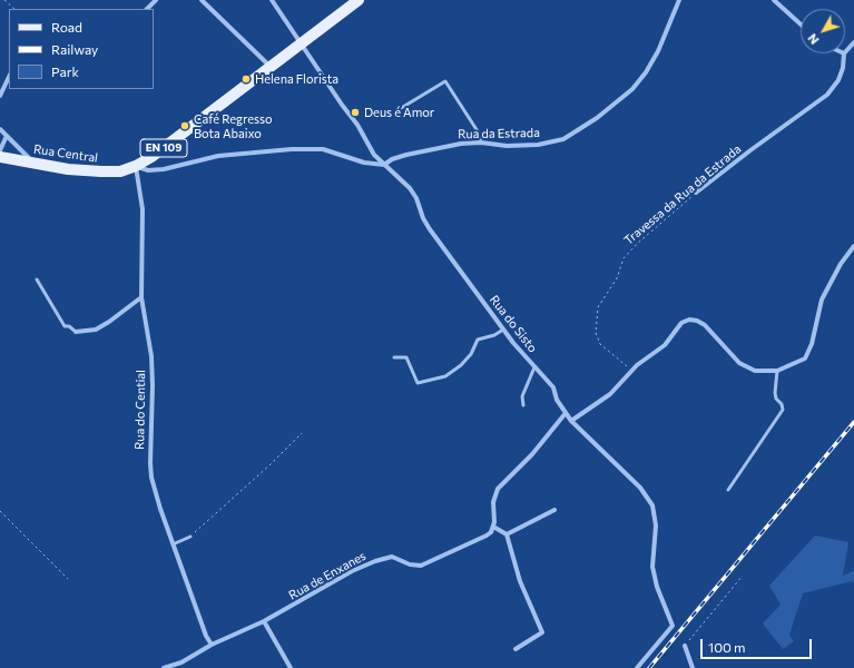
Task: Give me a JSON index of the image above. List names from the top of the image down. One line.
{"streets":{"main road":["EN 109","Rua Central"],"street":["Rua da Estrada","Travessa da Rua da Estrada","Rua do Sisto","Rua do Cential","Rua de Enxanes"]},"crossings":[["Rua da Estrada","Rua do Sisto"],["EN 109","Rua Central"],["EN 109","Rua do Sisto"],["Rua Central","Rua do Sisto"],["Rua Central","Rua do Cential"],["Rua do Cential","Rua de Enxanes"]],"places":["Helena Florista","Deus é Amor","Café Regresso Bota Abaixo"],"legend":["Road","Railway","Park"],"scale_bar":"100 m","north":"bottom left"}
